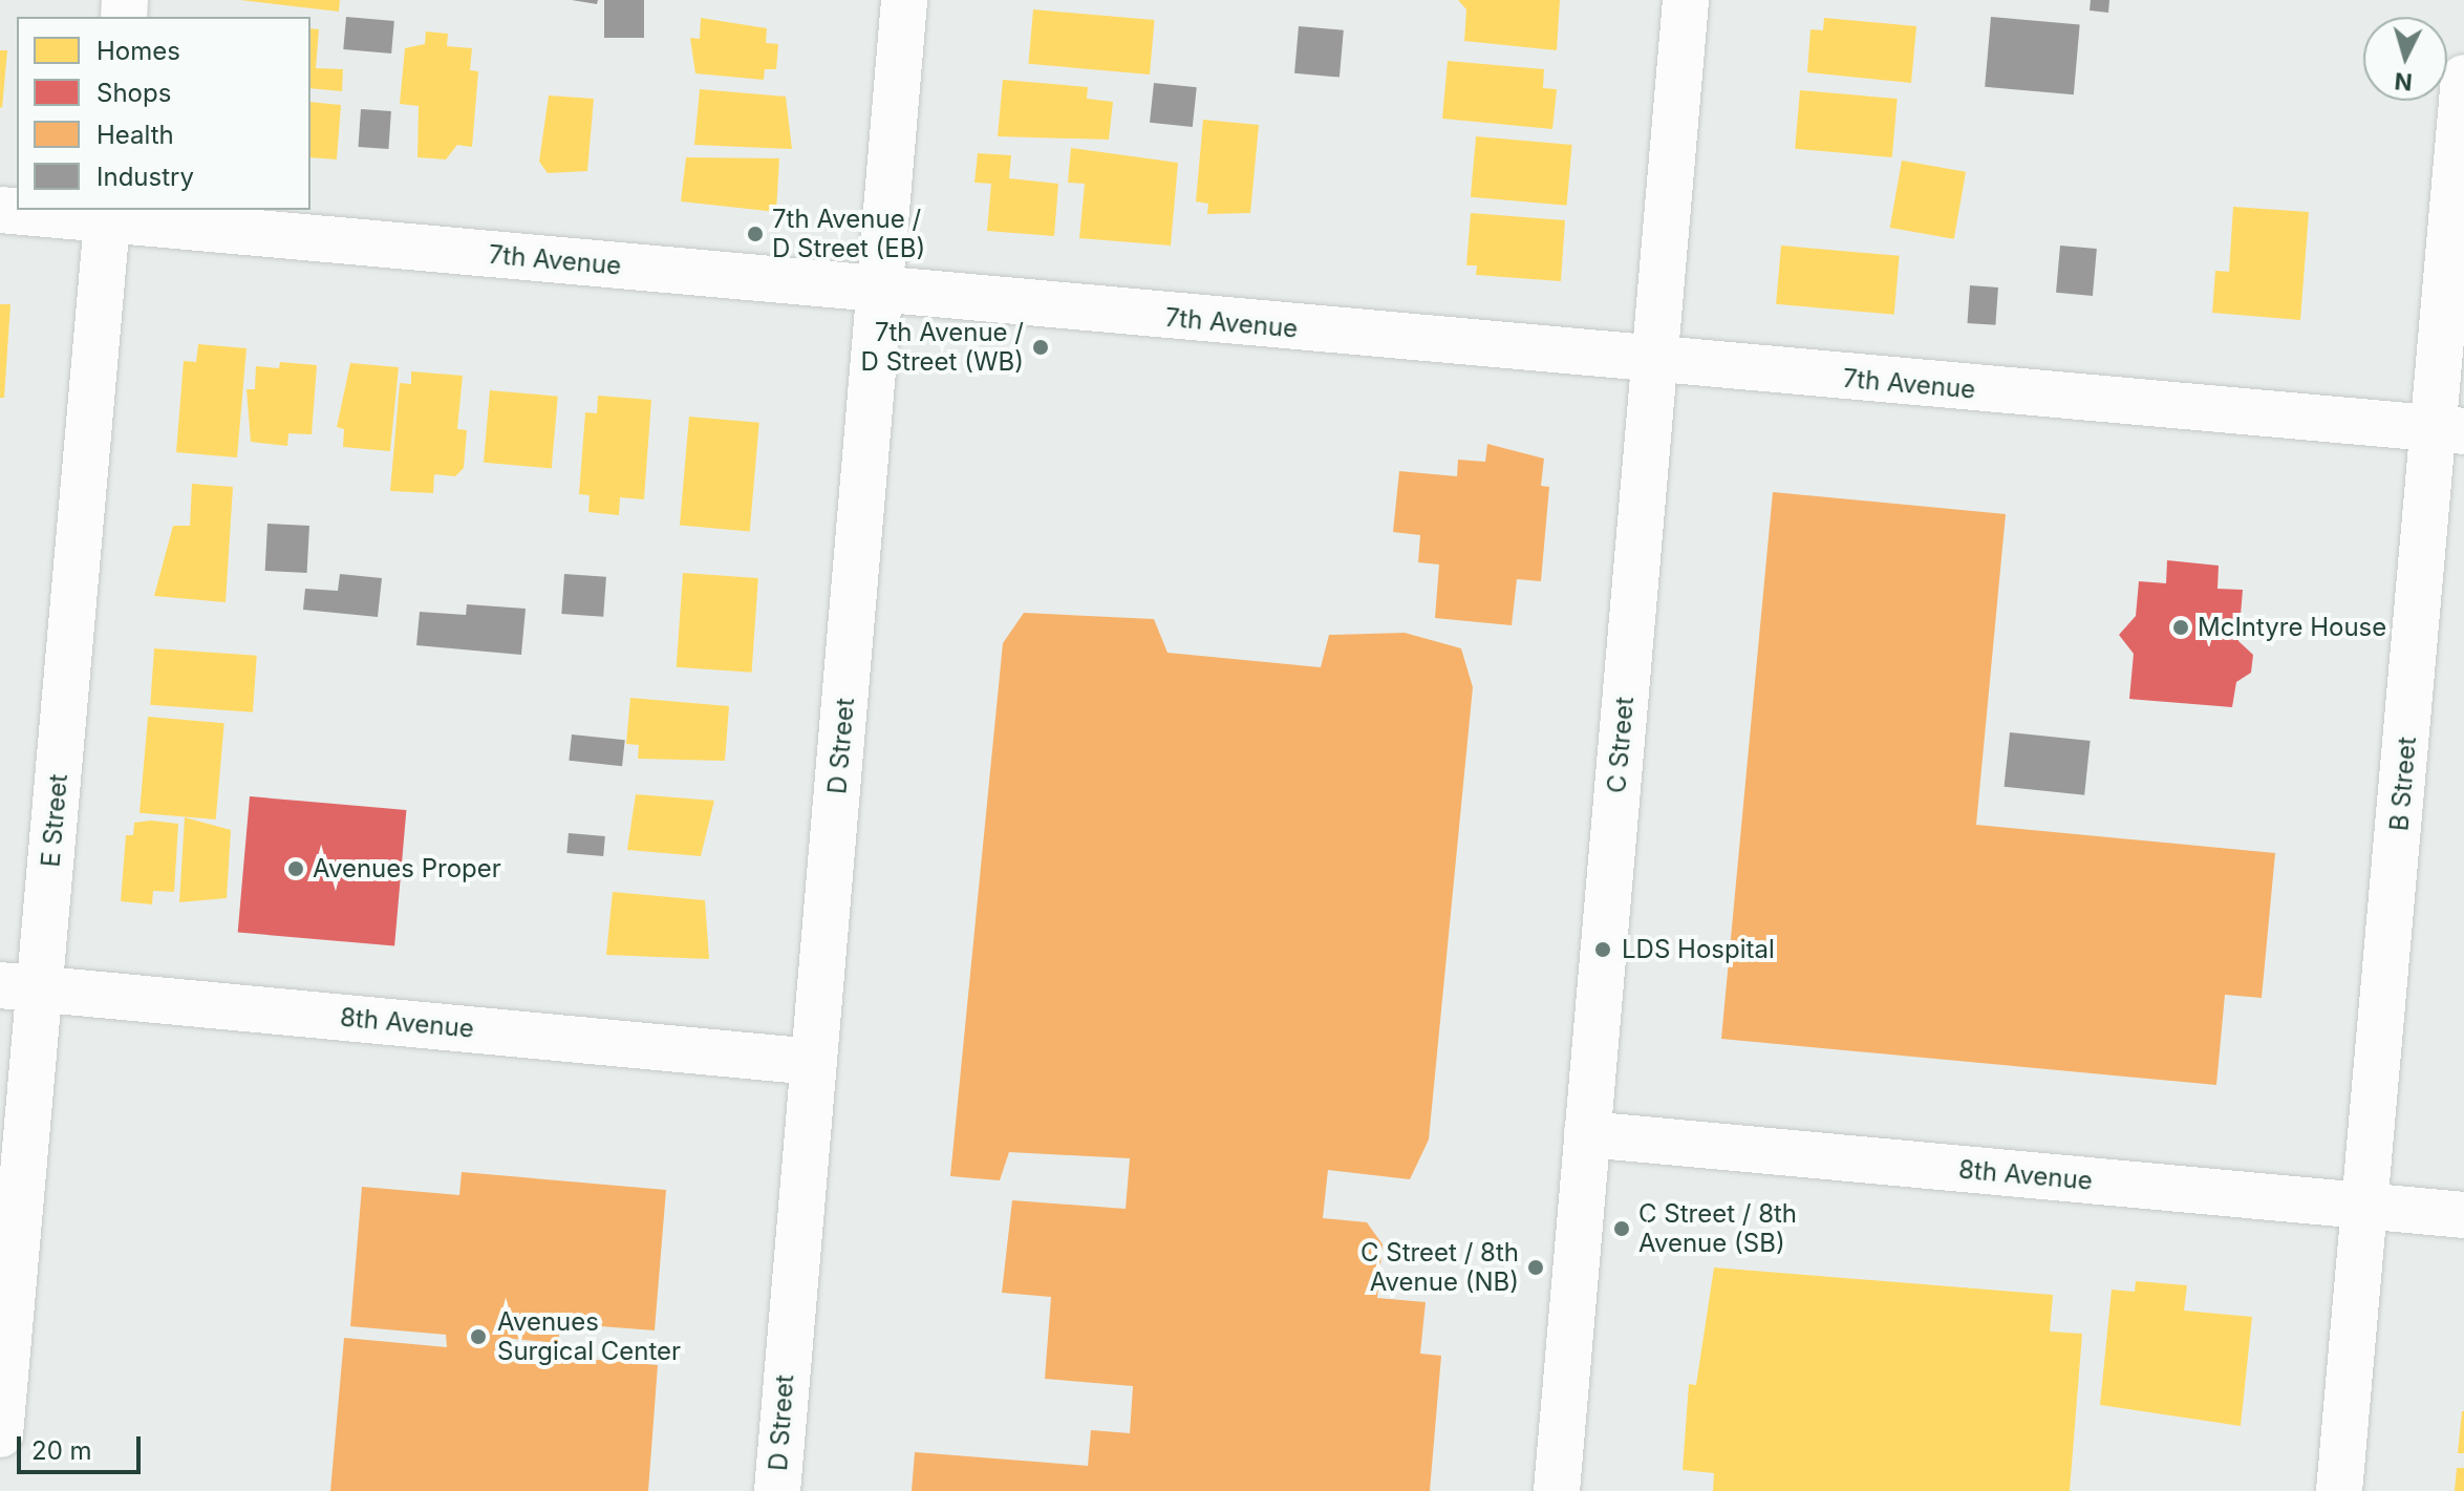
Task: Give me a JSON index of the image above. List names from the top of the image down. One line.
{"streets":{"street":["7th Avenue","C Street","D Street","B Street","E Street","8th Avenue"]},"crossings":[["7th Avenue","C Street"],["7th Avenue","D Street"],["7th Avenue","B Street"],["7th Avenue","E Street"],["C Street","8th Avenue"],["D Street","8th Avenue"],["B Street","8th Avenue"],["E Street","8th Avenue"]],"places":["7th Avenue / D Street (EB)","7th Avenue / D Street (WB)","McIntyre House","Avenues Proper","LDS Hospital","C Street / 8th Avenue (SB)","C Street / 8th Avenue (NB)","Avenues Surgical Center"],"legend":["Homes","Shops","Health","Industry"],"scale_bar":"20 m","north":"bottom"}
